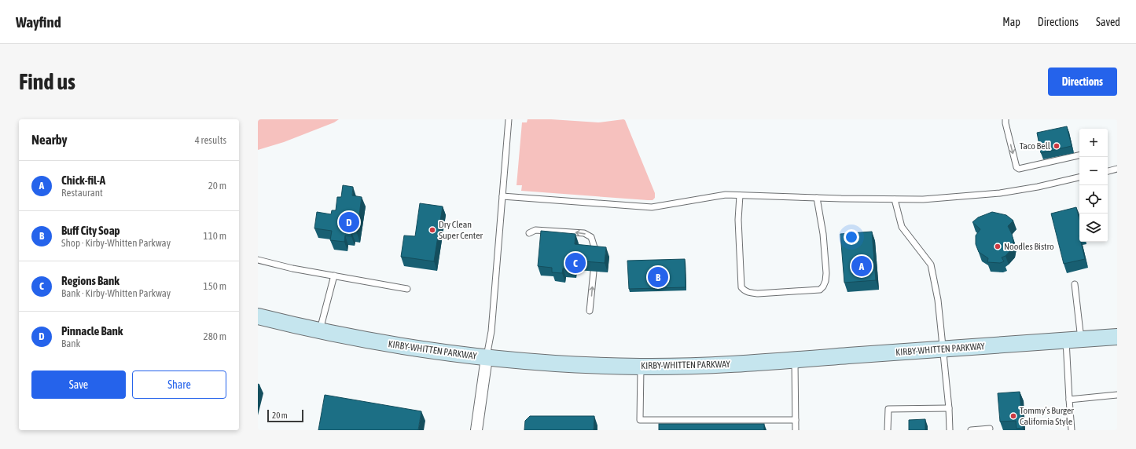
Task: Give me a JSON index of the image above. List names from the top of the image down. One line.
{"streets":{"main road":["KIRBY-WHITTEN PARKWAY"]},"places":["Taco Bell","Dry Clean Super Center","Noodles Bistro","Tommy’s Burger California Style"],"scale_bar":"20 m","page":{"header":"Wayfind","nav":["Map","Directions","Saved"],"buttons":["Directions",["Save","Share"]],"title":"Find us","heading":["Nearby","4 results"],"map_buttons":["+","−"],"list":[{"mark":"A","name":"Chick-fil-A","note":"Restaurant","value":"20 m"},{"mark":"B","name":"Buff City Soap","note":"Shop · Kirby-Whitten Parkway","value":"110 m"},{"mark":"C","name":"Regions Bank","note":"Bank · Kirby-Whitten Parkway","value":"150 m"},{"mark":"D","name":"Pinnacle Bank","note":"Bank","value":"280 m"}],"pins":["D","C","A","B"],"scale":"20 m"}}
